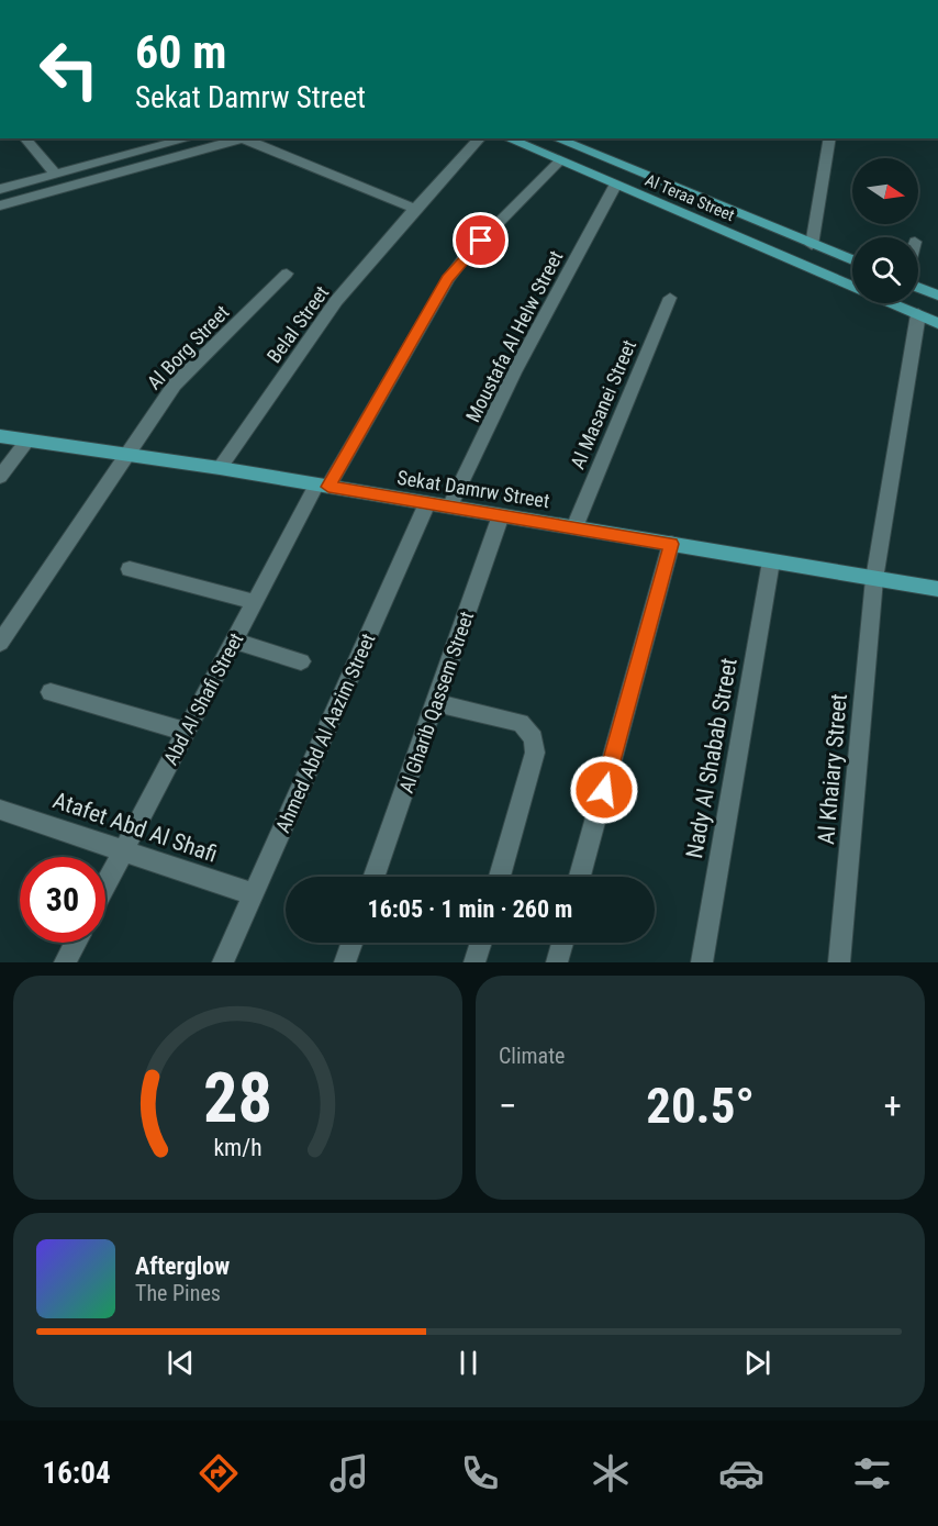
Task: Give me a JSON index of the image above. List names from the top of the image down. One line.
{"streets":{"main road":["Al Teraa Street","Sekat Damrw Street"],"street":["Belal Street","Moustafa Al Helw Street","Al Borg Street","Al Masanei Street","Abd Al Shafi Street","Al Gharib Qassem Street","Ahmed Abd Al Aazim Street","Nady Al Shabab Street","Al Khaiary Street","Atafet Abd Al Shafi"]},"crossings":[["Al Teraa Street","Moustafa Al Helw Street"],["Al Teraa Street","Abd Al Shafi Street"],["Al Teraa Street","Al Khaiary Street"],["Belal Street","Sekat Damrw Street"],["Moustafa Al Helw Street","Sekat Damrw Street"],["Al Borg Street","Sekat Damrw Street"],["Al Masanei Street","Sekat Damrw Street"],["Sekat Damrw Street","Abd Al Shafi Street"],["Sekat Damrw Street","Al Gharib Qassem Street"],["Sekat Damrw Street","Ahmed Abd Al Aazim Street"],["Sekat Damrw Street","Nady Al Shabab Street"],["Sekat Damrw Street","Al Khaiary Street"],["Abd Al Shafi Street","Atafet Abd Al Shafi"],["Ahmed Abd Al Aazim Street","Atafet Abd Al Shafi"]],"north":"right","page":{"turn":["60 m","Sekat Damrw Street"],"limit":"30","trip":"16:05 · 1 min · 260 m","tile":"Climate","heat":["−","20.5°","+"],"song":["Afterglow","The Pines"],"tabs":"16:04","gauge":["28","km/h"]}}
